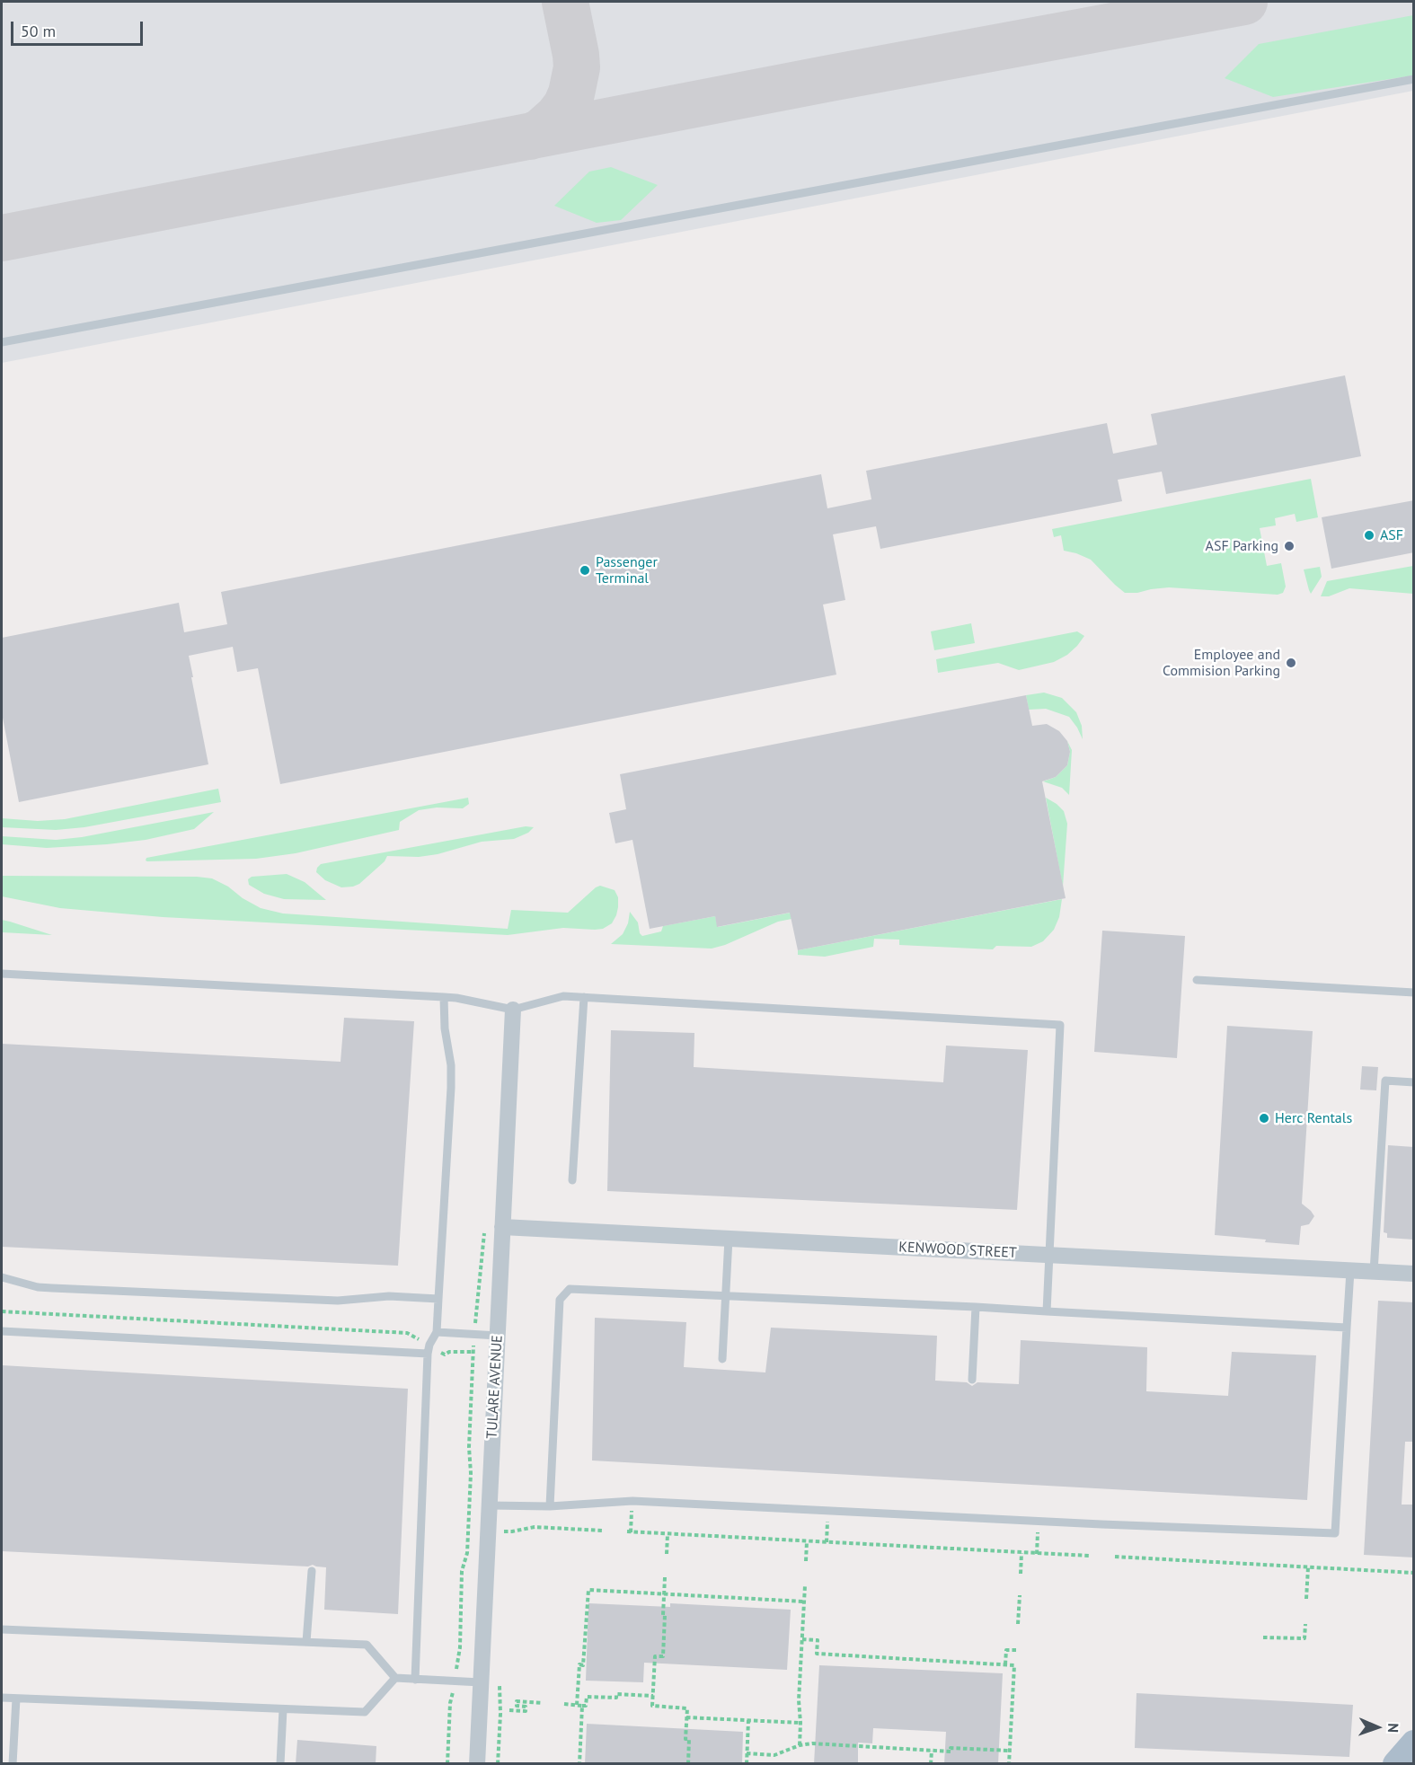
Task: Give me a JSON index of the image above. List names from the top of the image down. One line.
{"streets":{"street":["KENWOOD STREET","TULARE AVENUE"]},"crossings":[["KENWOOD STREET","TULARE AVENUE"]],"places":["ASF","ASF Parking","Passenger Terminal","Employee and Commision Parking","Herc Rentals"],"scale_bar":"50 m","north":"right"}
